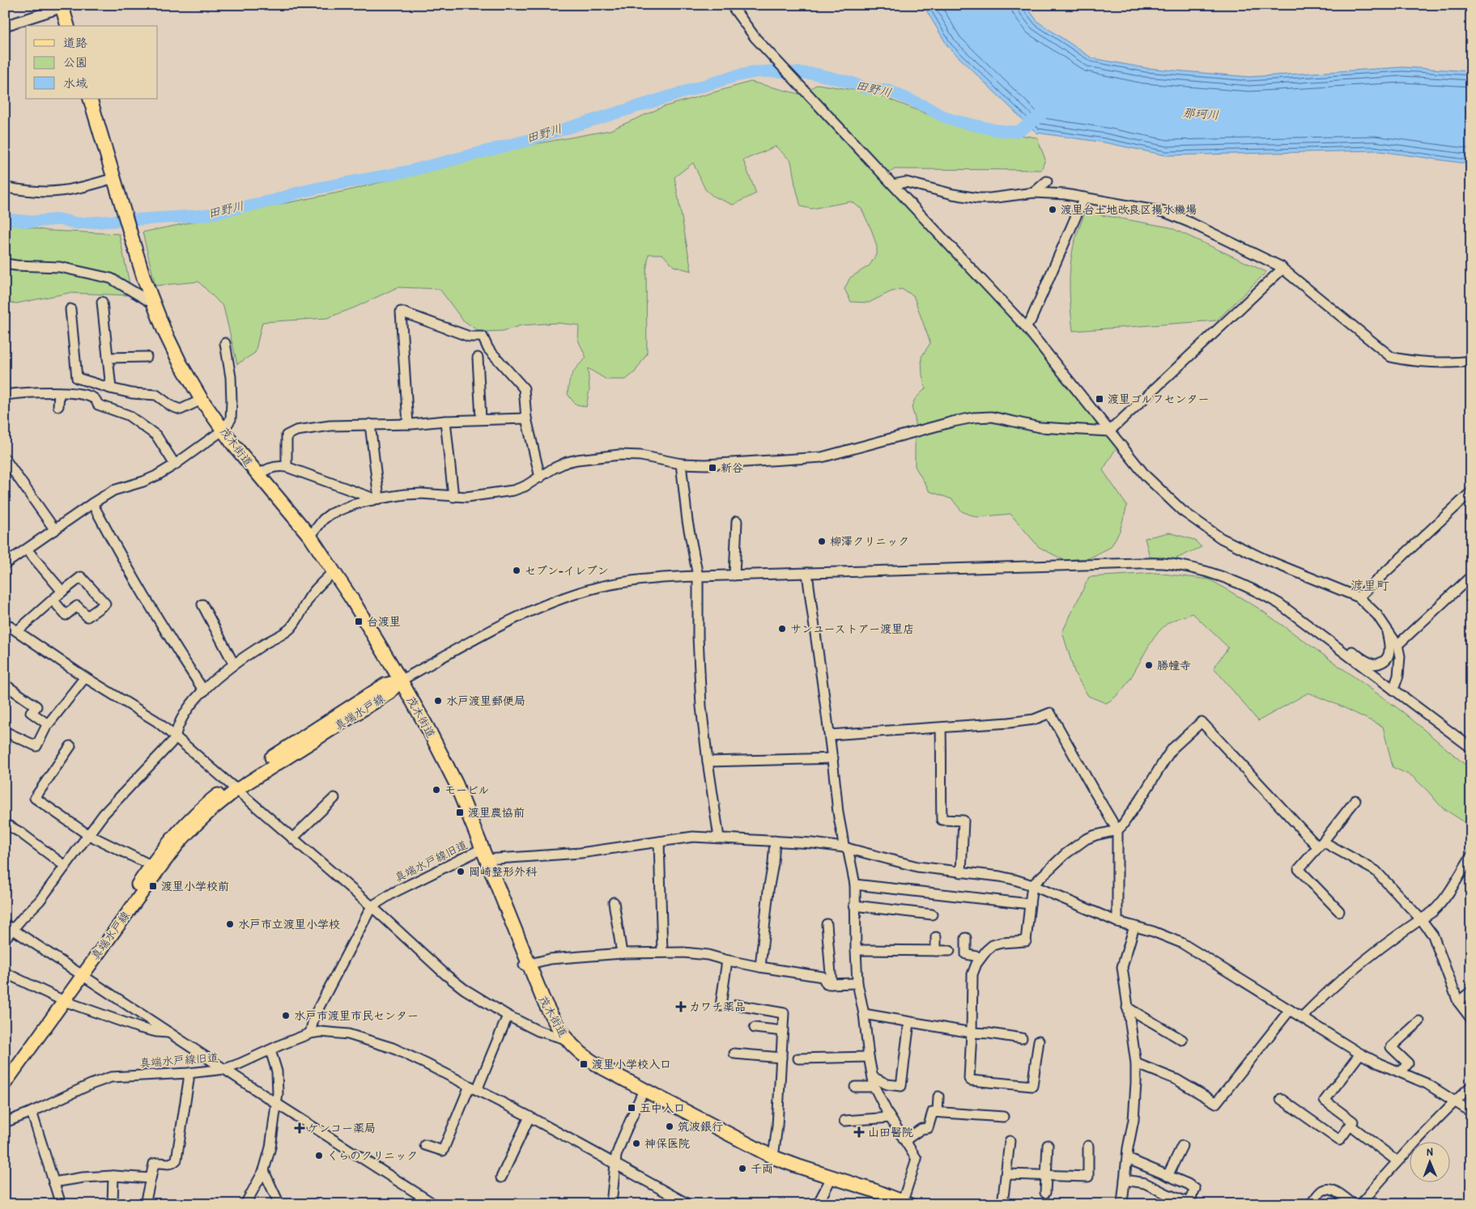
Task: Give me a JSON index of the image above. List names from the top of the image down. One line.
{"streets":{"highway":["茂木街道"],"main road":["真端水戸線"],"street":["真端水戸線旧道"]},"crossings":[["茂木街道","真端水戸線"],["茂木街道","真端水戸線旧道"]],"districts":["渡里町"],"water":["田野川","那珂川"],"places":{"other":["渡里台土地改良区揚水機場","柳澤クリニック","セブン-イレブン","サンユーストアー渡里店","勝幢寺","水戸渡里郵便局","モービル","岡崎整形外科","水戸市立渡里小学校","水戸市渡里市民センター","筑波銀行","神保医院","くらのクリニック","千両"],"transit":["渡里ゴルフセンター","新谷","台渡里","渡里農協前","渡里小学校前","渡里小学校入口","五中入口"],"health":["カワチ薬品","ケンコー薬局","山田醫院"]},"legend":["道路","公園","水域"],"north":"top"}
